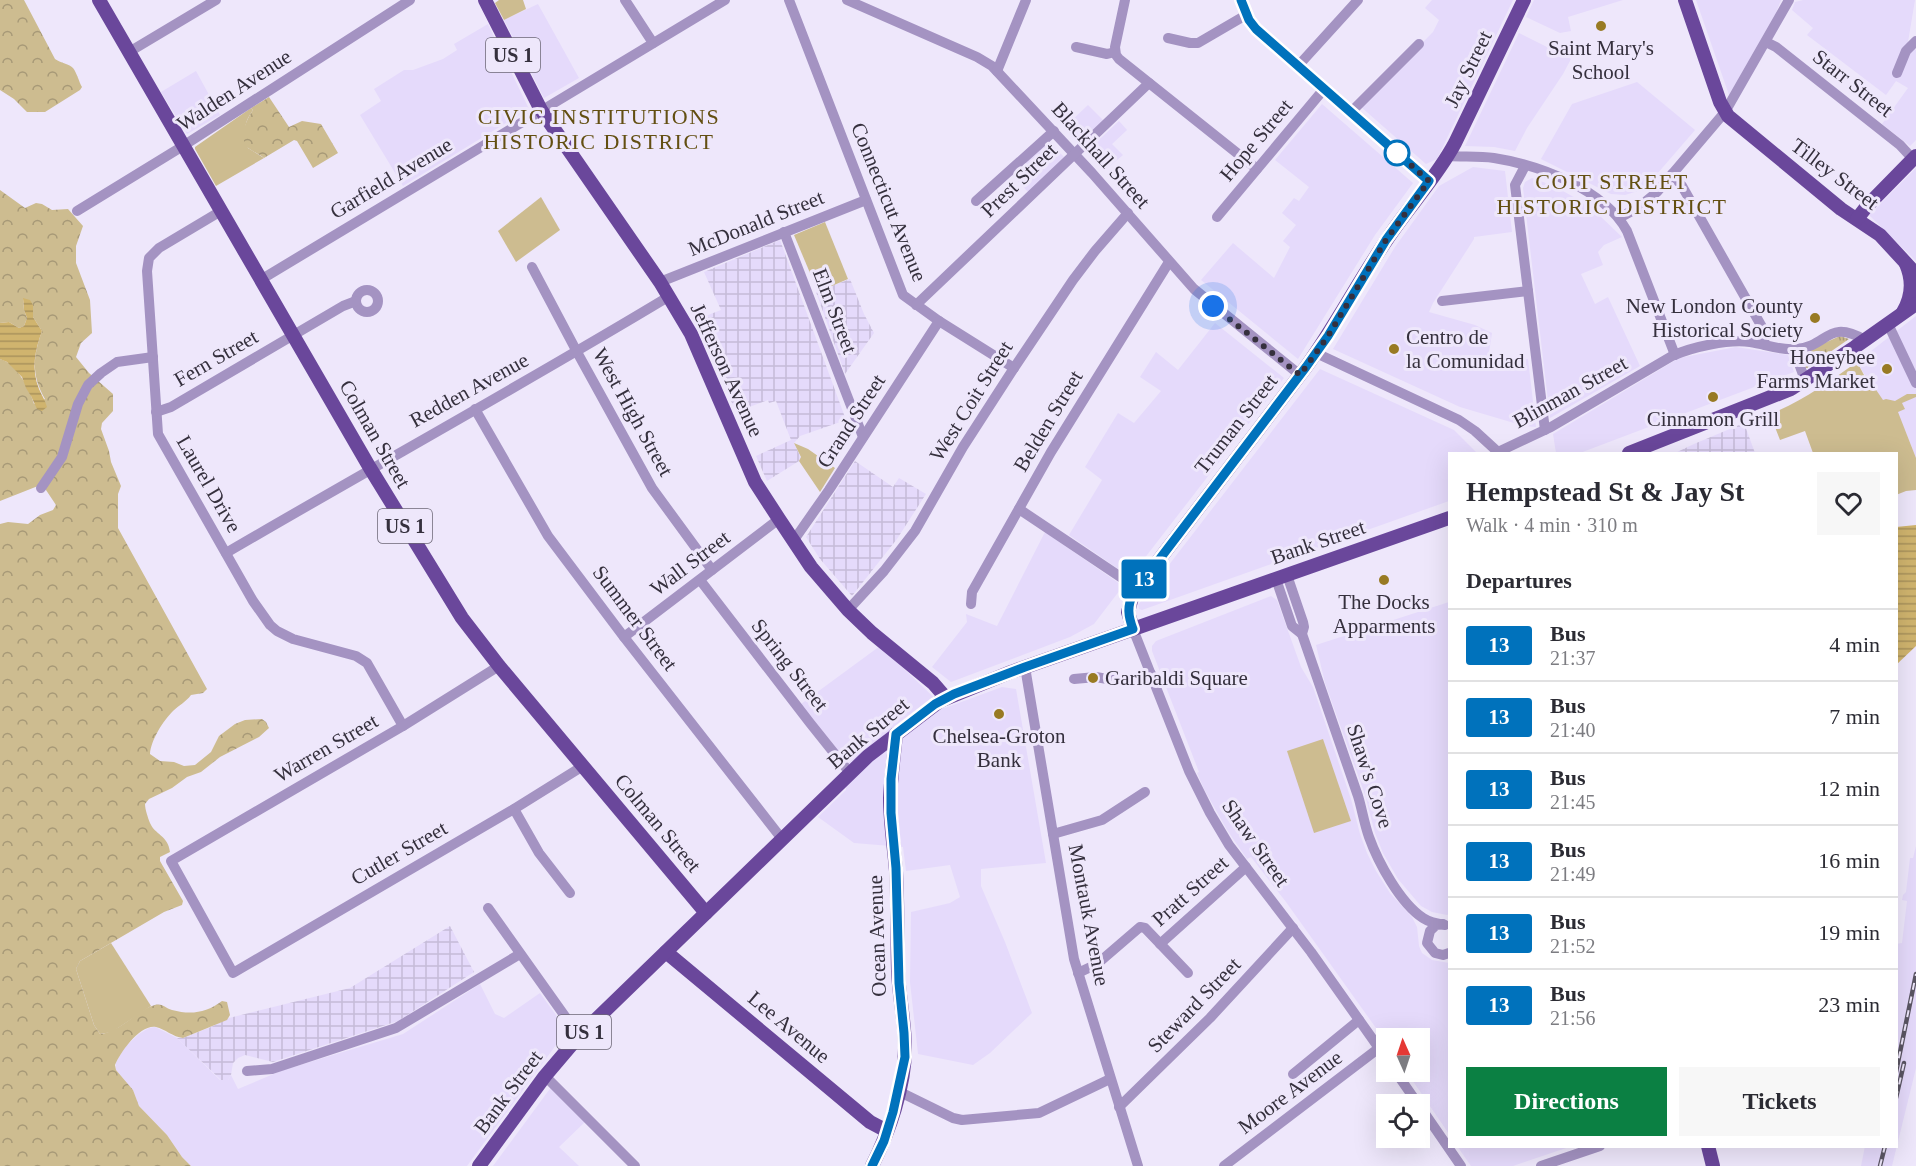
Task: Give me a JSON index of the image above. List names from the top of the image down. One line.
{"streets":{"main road":["US 1","Jay Street","Tilley Street","Jefferson Avenue","Truman Street","Colman Street","Bank Street","Ocean Avenue","Lee Avenue"],"street":["Starr Street","Walden Avenue","Hope Street","Blackhall Street","Garfield Avenue","Prest Street","Connecticut Avenue","McDonald Street","Elm Street","Fern Street","Redden Avenue","Blinman Street","West Coit Street","West High Street","Grand Street","Belden Street","Laurel Drive","Wall Street","Summer Street","Spring Street","Warren Street","Shaw's Cove","Shaw Street","Cutler Street","Pratt Street","Montauk Avenue","Steward Street","Moore Avenue"]},"crossings":[["Jay Street","Truman Street"],["Walden Avenue","Colman Street"],["Blackhall Street","Prest Street"],["Blackhall Street","West Coit Street"],["Blackhall Street","Belden Street"],["Blackhall Street","Truman Street"],["Garfield Avenue","Jefferson Avenue"],["Garfield Avenue","Colman Street"],["Prest Street","Connecticut Avenue"],["Connecticut Avenue","McDonald Street"],["Connecticut Avenue","West Coit Street"],["Connecticut Avenue","Grand Street"],["McDonald Street","Elm Street"],["McDonald Street","Jefferson Avenue"],["Elm Street","Grand Street"],["Fern Street","Colman Street"],["Fern Street","Laurel Drive"],["Jefferson Avenue","Redden Avenue"],["Jefferson Avenue","West Coit Street"],["Jefferson Avenue","Grand Street"],["Jefferson Avenue","Bank Street"],["Jefferson Avenue","Wall Street"],["Redden Avenue","West High Street"],["Redden Avenue","Colman Street"],["Redden Avenue","Laurel Drive"],["Redden Avenue","Summer Street"],["Blinman Street","Truman Street"],["West High Street","Wall Street"],["Truman Street","Bank Street"],["Truman Street","Shaw Street"],["Colman Street","Laurel Drive"],["Colman Street","Bank Street"],["Colman Street","Warren Street"],["Colman Street","Cutler Street"],["Laurel Drive","Warren Street"],["Bank Street","Summer Street"],["Bank Street","Spring Street"],["Bank Street","Shaw's Cove"],["Bank Street","Shaw Street"],["Bank Street","Montauk Avenue"],["Bank Street","Ocean Avenue"],["Bank Street","Lee Avenue"],["Wall Street","Summer Street"],["Wall Street","Spring Street"],["Warren Street","Cutler Street"],["Shaw Street","Pratt Street"],["Shaw Street","Steward Street"],["Montauk Avenue","Steward Street"],["Ocean Avenue","Lee Avenue"]],"districts":["CIVIC INSTITUTIONS HISTORIC DISTRICT","COIT STREET HISTORIC DISTRICT"],"places":["Saint Mary's School","New London County Historical Society","Centro de la Comunidad","Honeybee Farms Market","Cinnamon Grill","The Docks Apparments","Garibaldi Square","Chelsea-Groton Bank"],"lines":["bus line 13"],"north":"top","page":{"on_map":"13","heading":[["Hempstead St & Jay St","Walk · 4 min · 310 m"],"Departures"],"list":[{"mark":"13","name":"Bus","note":"21:37","value":"4 min"},{"mark":"13","name":"Bus","note":"21:40","value":"7 min"},{"mark":"13","name":"Bus","note":"21:45","value":"12 min"},{"mark":"13","name":"Bus","note":"21:49","value":"16 min"},{"mark":"13","name":"Bus","note":"21:52","value":"19 min"},{"mark":"13","name":"Bus","note":"21:56","value":"23 min"}],"buttons":["Directions","Tickets"]}}
